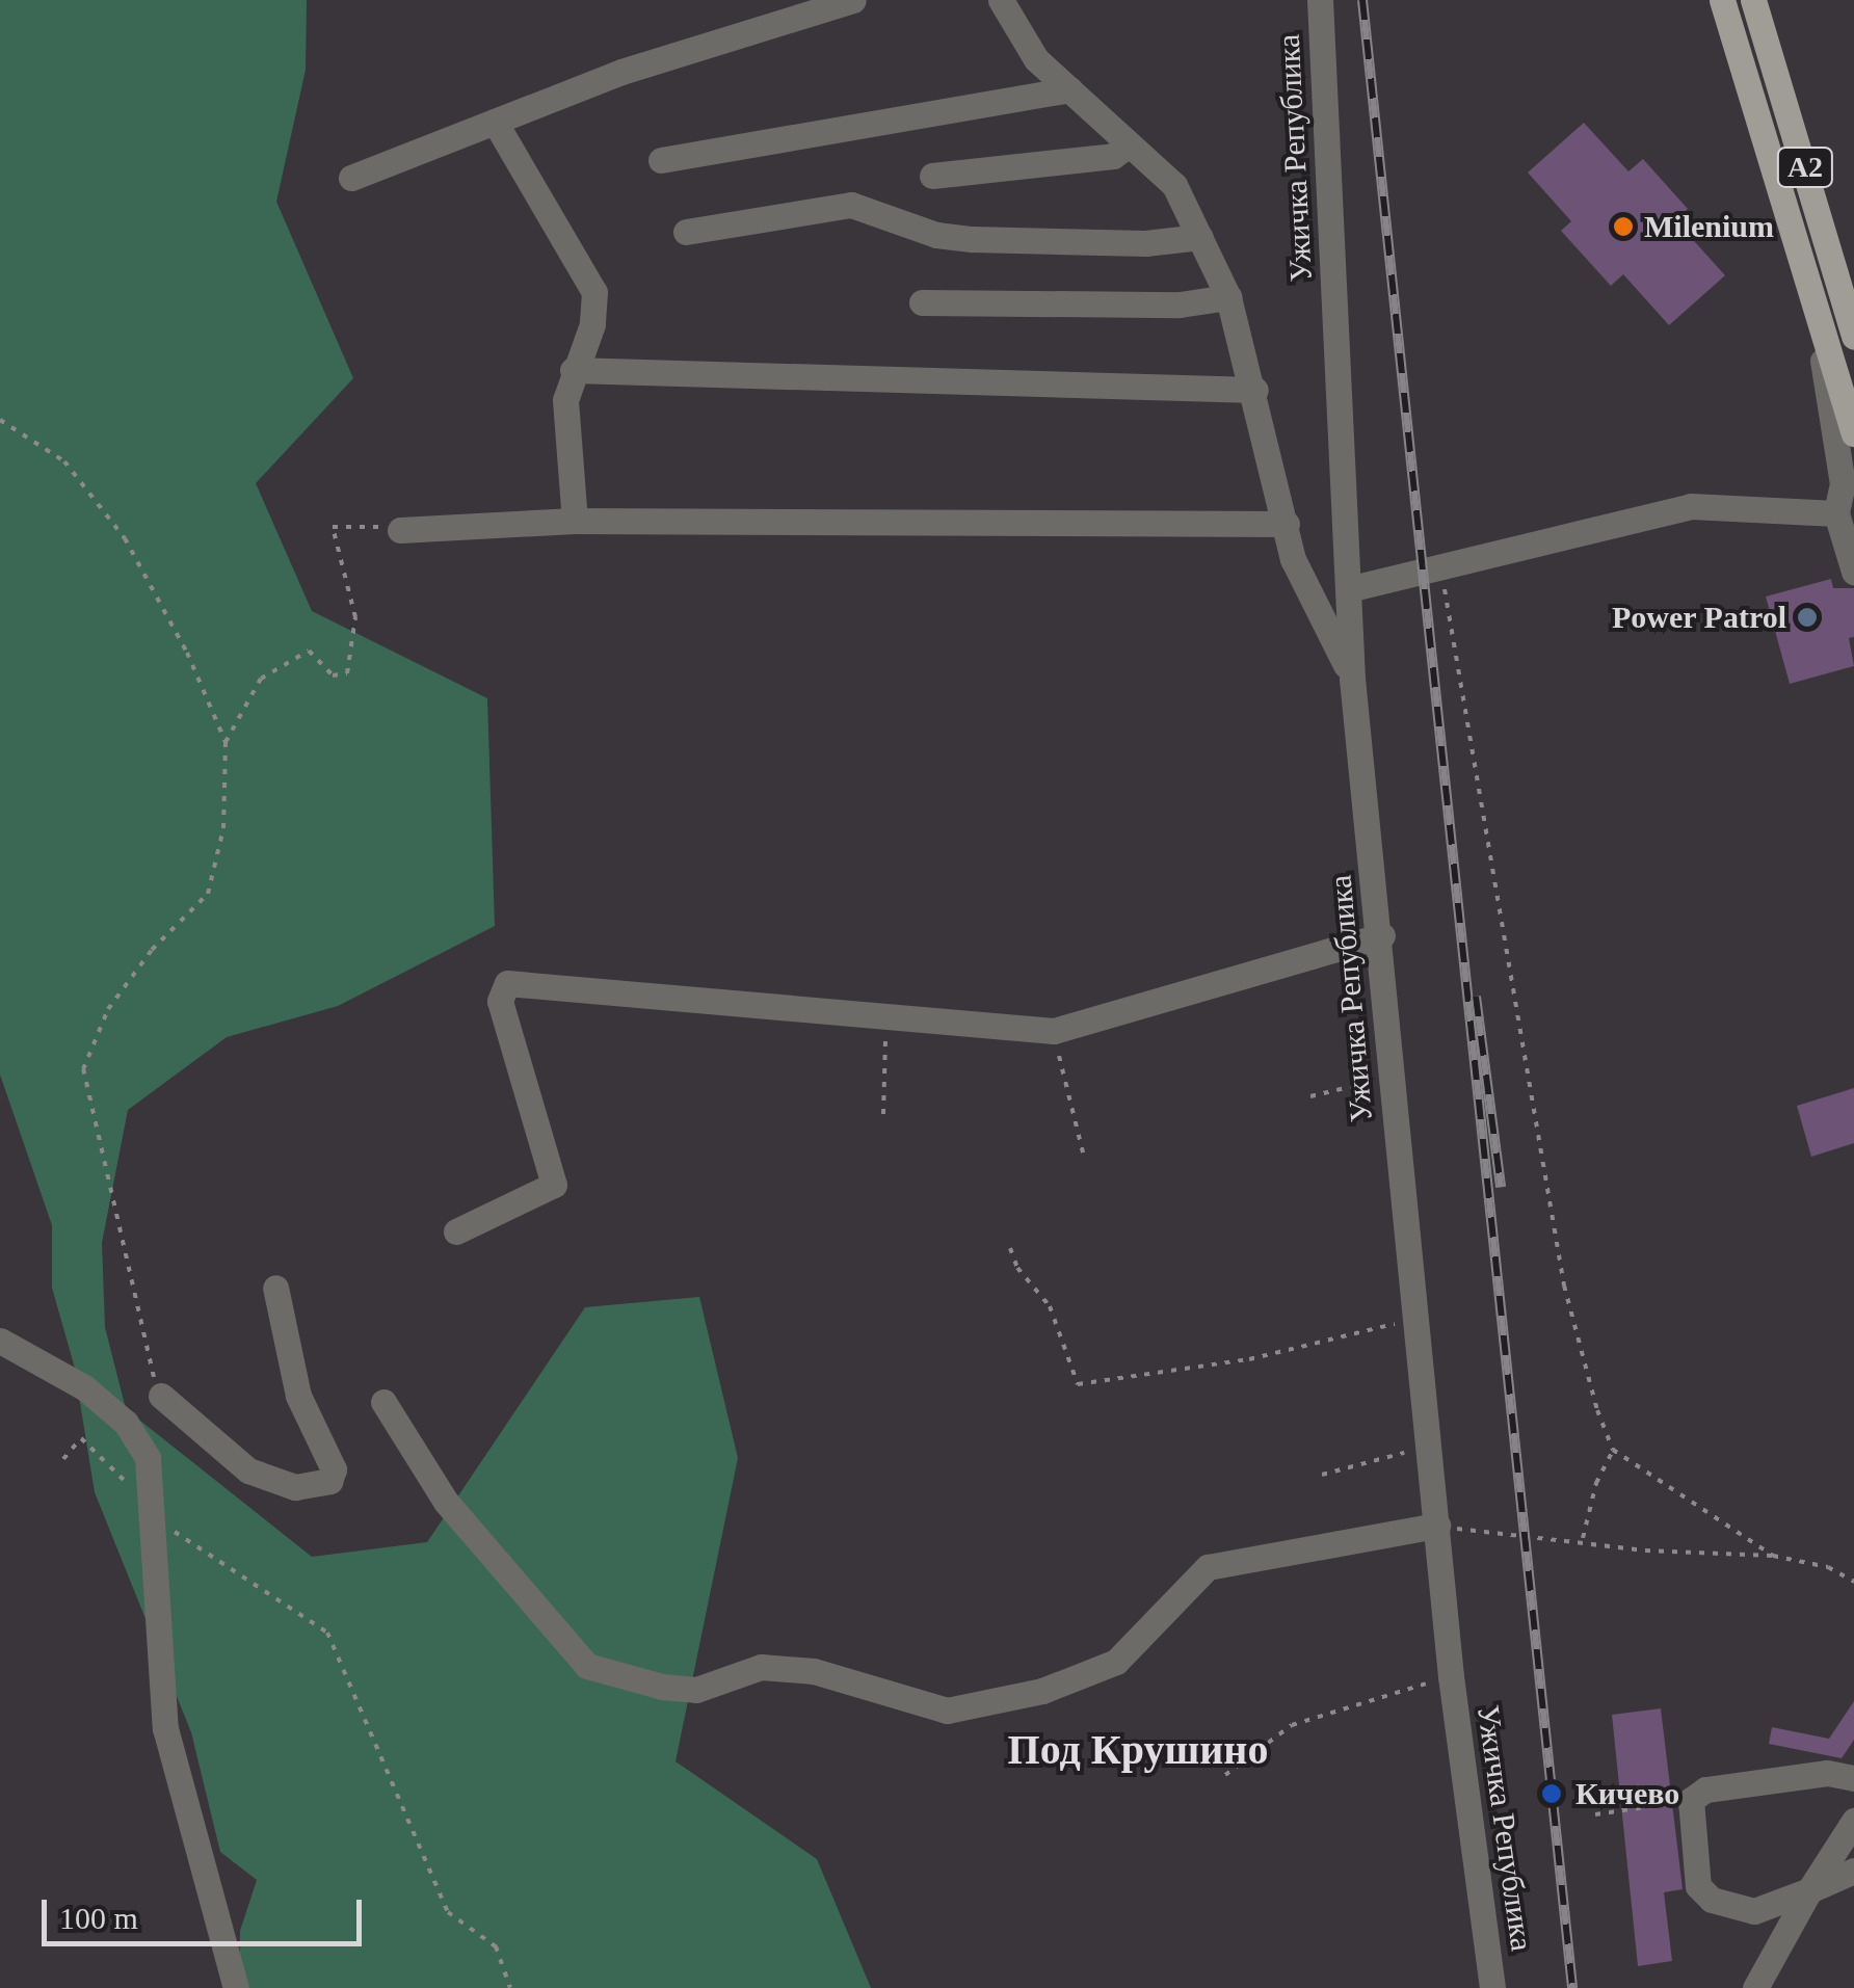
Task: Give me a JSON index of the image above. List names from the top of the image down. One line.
{"streets":{"main road":["A2"],"street":["Ужичка Република"]},"districts":["Под Крушино"],"places":["Milenium","Power Patrol","Кичево"],"scale_bar":"100 m"}
